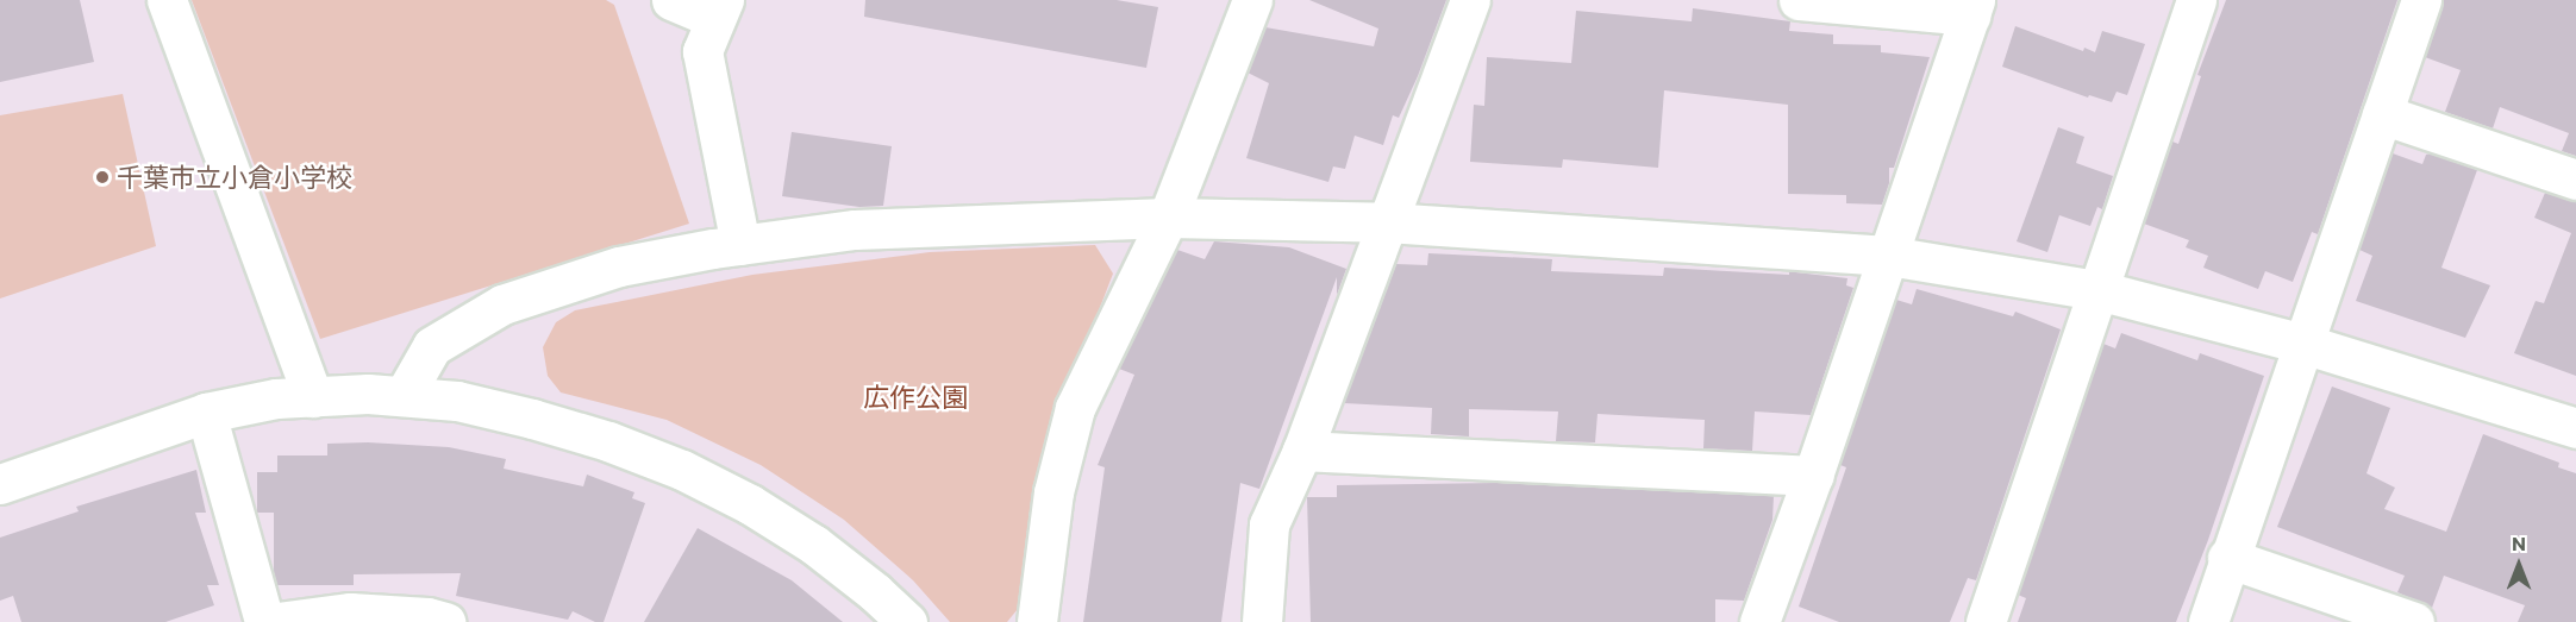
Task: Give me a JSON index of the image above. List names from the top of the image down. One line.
{"parks":["広作公園"],"places":["千葉市立小倉小学校"],"north":"top"}
